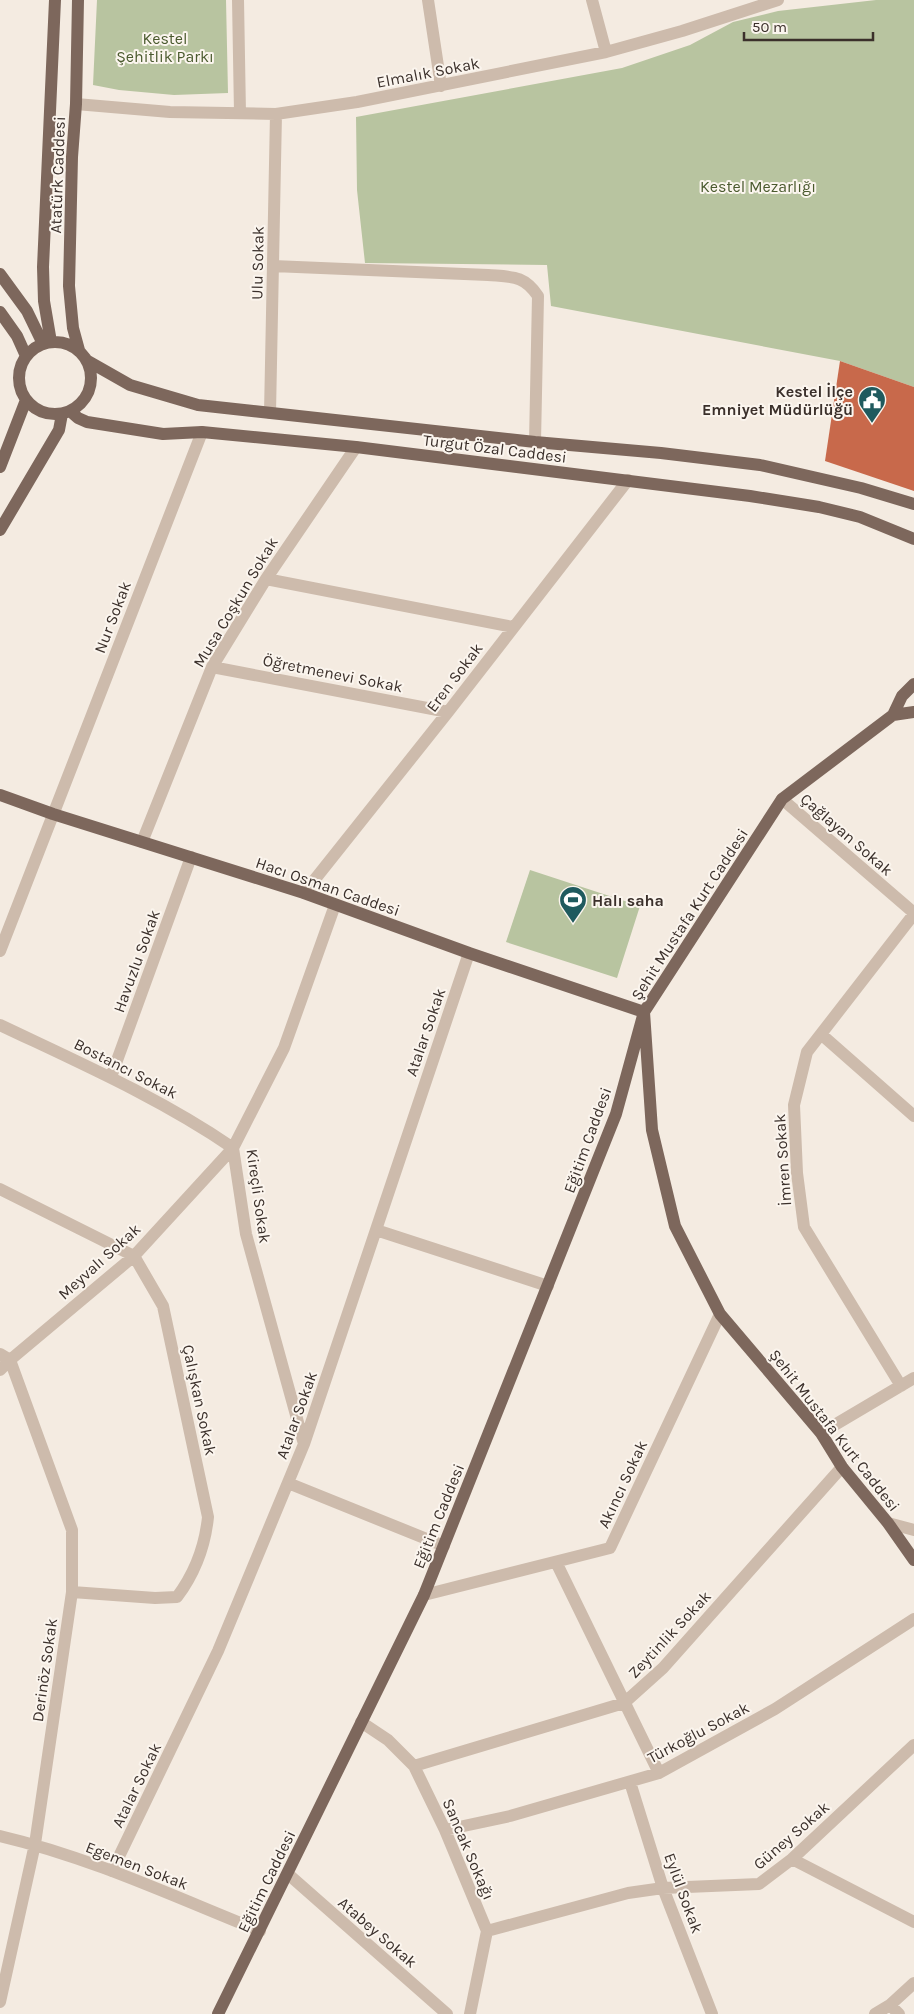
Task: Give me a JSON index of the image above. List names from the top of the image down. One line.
{"streets":{"main road":["Atatürk Caddesi","Turgut Özal Caddesi","Hacı Osman Caddesi","Şehit Mustafa Kurt Caddesi","Eğitim Caddesi"],"street":["Elmalık Sokak","Ulu Sokak","Musa Coşkun Sokak","Nur Sokak","Öğretmenevi Sokak","Eren Sokak","Çağlayan Sokak","Havuzlu Sokak","Atalar Sokak","Bostancı Sokak","İmren Sokak","Kireçli Sokak","Meyvalı Sokak","Çalışkan Sokak","Akıncı Sokak","Zeytinlik Sokak","Derinöz Sokak","Türkoğlu Sokak","Güney Sokak","Sancak Sokağı","Egemen Sokak","Eylül Sokak","Atabey Sokak"]},"crossings":[["Elmalık Sokak","Atatürk Caddesi"],["Elmalık Sokak","Ulu Sokak"],["Atatürk Caddesi","Turgut Özal Caddesi"],["Ulu Sokak","Turgut Özal Caddesi"],["Turgut Özal Caddesi","Musa Coşkun Sokak"],["Turgut Özal Caddesi","Nur Sokak"],["Turgut Özal Caddesi","Eren Sokak"],["Musa Coşkun Sokak","Öğretmenevi Sokak"],["Musa Coşkun Sokak","Hacı Osman Caddesi"],["Nur Sokak","Hacı Osman Caddesi"],["Öğretmenevi Sokak","Eren Sokak"],["Eren Sokak","Hacı Osman Caddesi"],["Çağlayan Sokak","Şehit Mustafa Kurt Caddesi"],["Çağlayan Sokak","İmren Sokak"],["Hacı Osman Caddesi","Şehit Mustafa Kurt Caddesi"],["Hacı Osman Caddesi","Havuzlu Sokak"],["Hacı Osman Caddesi","Atalar Sokak"],["Hacı Osman Caddesi","Eğitim Caddesi"],["Hacı Osman Caddesi","Kireçli Sokak"],["Şehit Mustafa Kurt Caddesi","Eğitim Caddesi"],["Şehit Mustafa Kurt Caddesi","Akıncı Sokak"],["Şehit Mustafa Kurt Caddesi","Zeytinlik Sokak"],["Havuzlu Sokak","Bostancı Sokak"],["Atalar Sokak","Kireçli Sokak"],["Atalar Sokak","Egemen Sokak"],["Bostancı Sokak","Kireçli Sokak"],["Bostancı Sokak","Meyvalı Sokak"],["Eğitim Caddesi","Akıncı Sokak"],["Eğitim Caddesi","Sancak Sokağı"],["Eğitim Caddesi","Egemen Sokak"],["Eğitim Caddesi","Atabey Sokak"],["Kireçli Sokak","Meyvalı Sokak"],["Meyvalı Sokak","Çalışkan Sokak"],["Meyvalı Sokak","Derinöz Sokak"],["Çalışkan Sokak","Derinöz Sokak"],["Zeytinlik Sokak","Sancak Sokağı"],["Derinöz Sokak","Egemen Sokak"],["Türkoğlu Sokak","Sancak Sokağı"],["Türkoğlu Sokak","Eylül Sokak"],["Güney Sokak","Sancak Sokağı"],["Güney Sokak","Eylül Sokak"]],"parks":["Kestel Şehitlik Parkı","Kestel Mezarlığı"],"places":{"public building":["Kestel İlçe Emniyet Müdürlüğü"],"sports":["Halı saha"]},"scale_bar":"50 m"}
